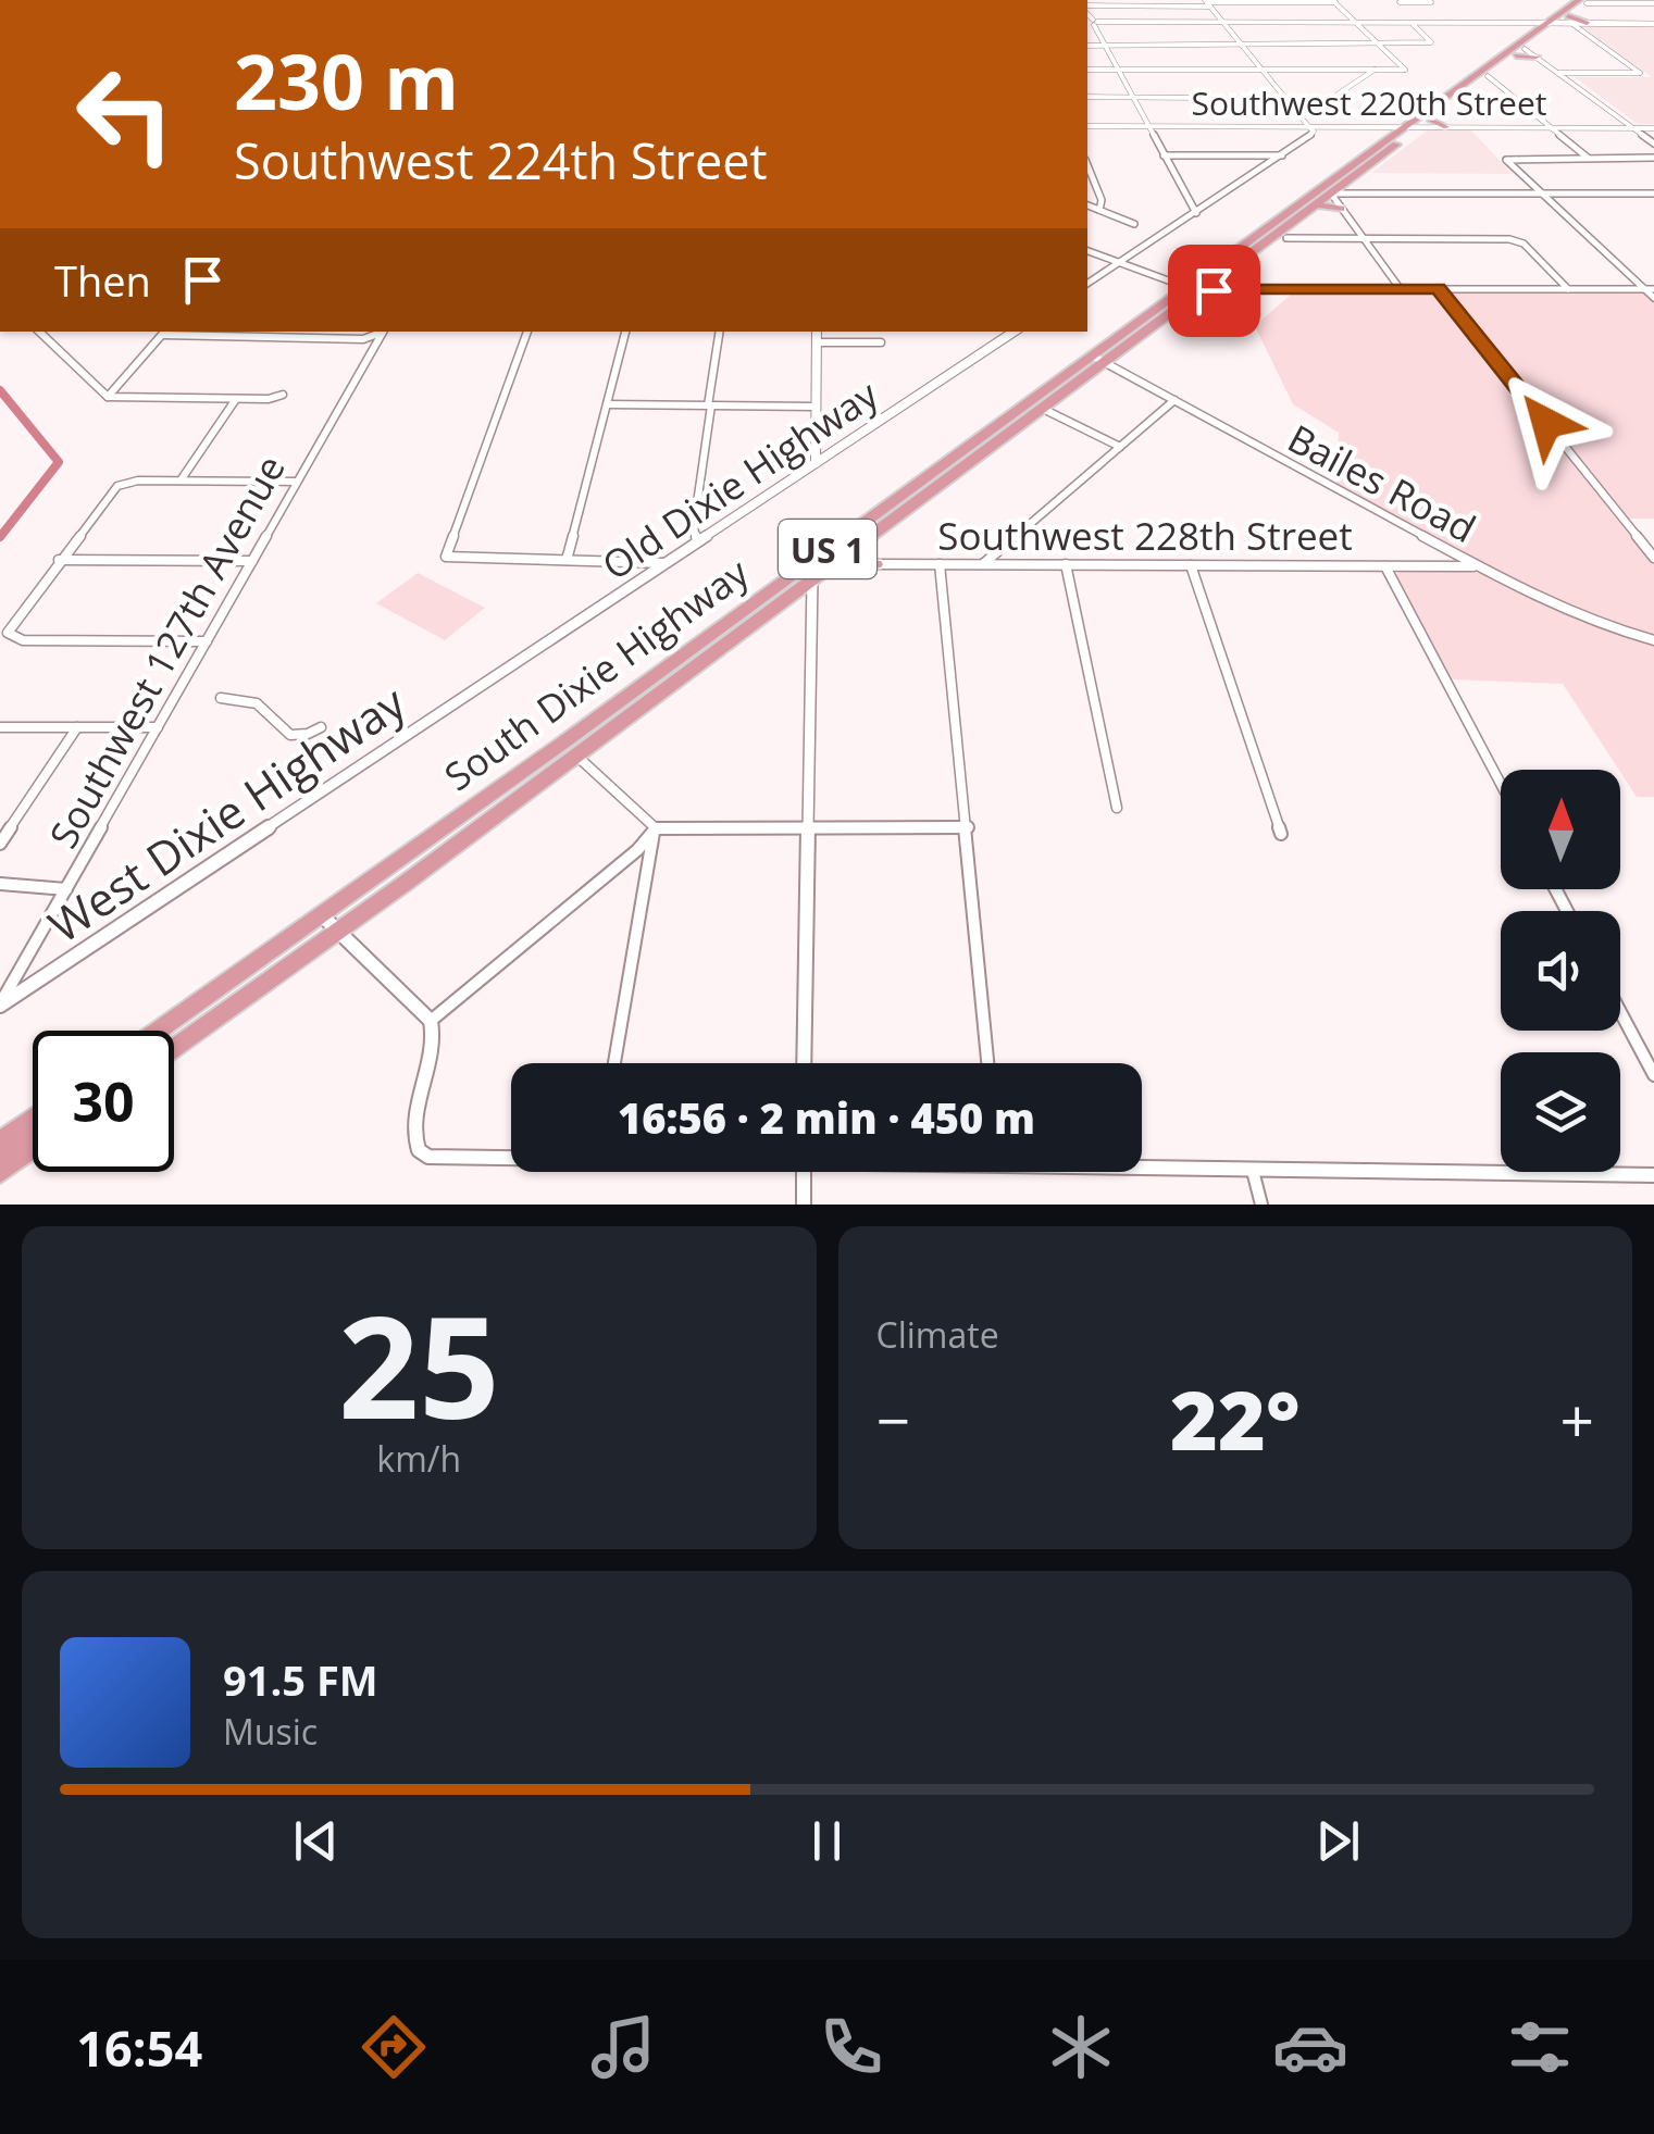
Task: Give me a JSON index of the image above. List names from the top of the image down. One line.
{"streets":{"highway":["US 1","South Dixie Highway"],"street":["Southwest 220th Street","Old Dixie Highway","Bailes Road","Southwest 228th Street","Southwest 127th Avenue","West Dixie Highway"]},"crossings":[["Southwest 220th Street","South Dixie Highway"],["Old Dixie Highway","West Dixie Highway"],["Bailes Road","Southwest 228th Street"],["Bailes Road","South Dixie Highway"],["Southwest 127th Avenue","West Dixie Highway"]],"north":"top","page":{"turn":["230 m","Southwest 224th Street"],"then":"Then","limit":"30","trip":"16:56 · 2 min · 450 m","tile":[["25","km/h"],"Climate"],"heat":["−","22°","+"],"song":["91.5 FM","Music"],"tabs":"16:54"}}
